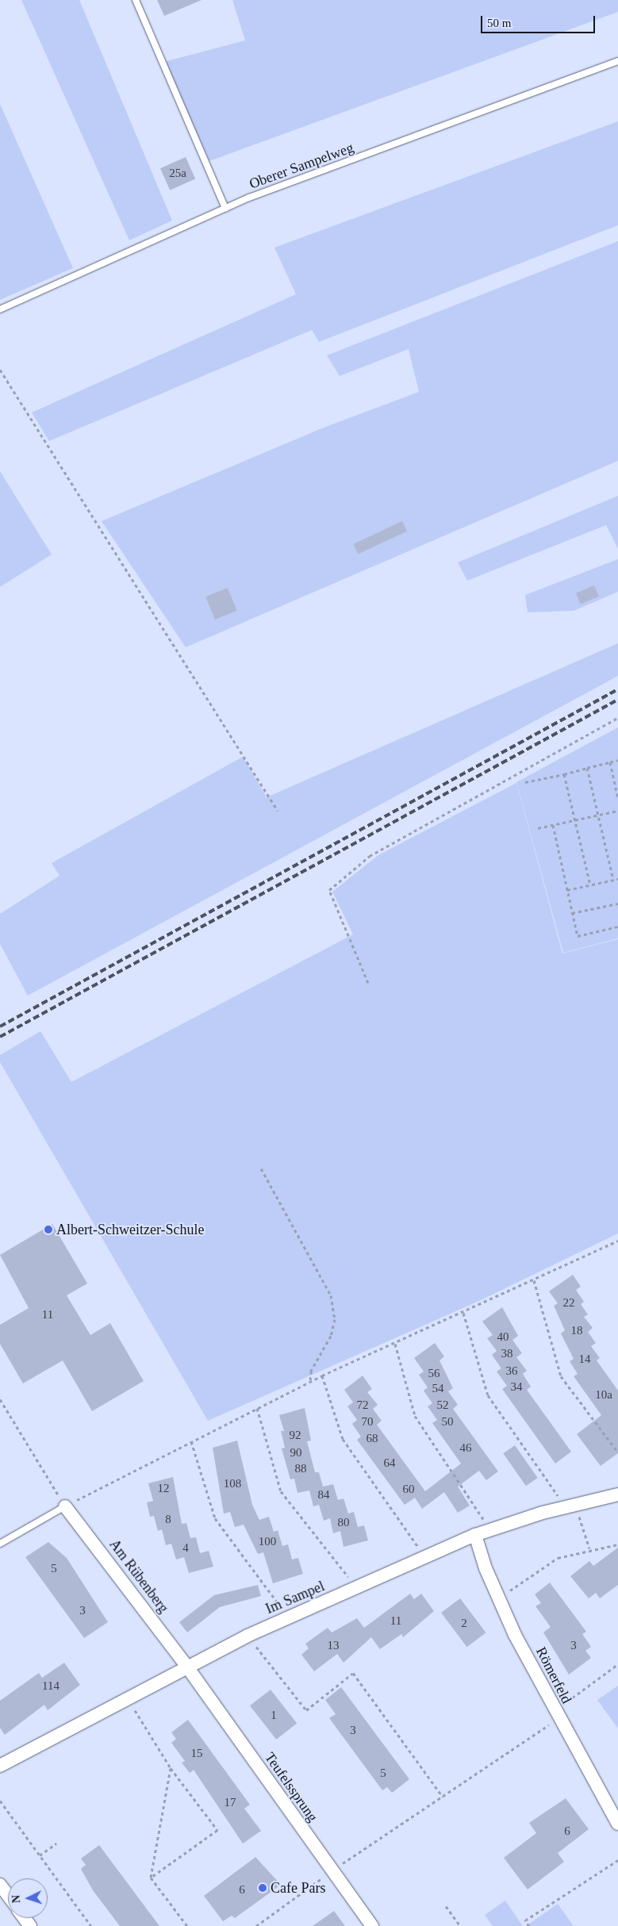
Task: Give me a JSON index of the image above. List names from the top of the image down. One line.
{"streets":{"street":["Am Rübenberg","Im Sampel","Römerfeld","Teufelssprung"],"lane":["Oberer Sampelweg"]},"crossings":[["Am Rübenberg","Im Sampel"],["Am Rübenberg","Teufelssprung"],["Im Sampel","Römerfeld"],["Im Sampel","Teufelssprung"]],"places":["Albert-Schweitzer-Schule","Cafe Pars"],"house_numbers":["25a","22","11","18","40","38","14","36","56","34","54","10a","72","52","70","50","92","68","46","90","64","88","108","12","60","84","8","80","100","4","5","3","11","2","13","3","114","1","3","15","5","17","6","6"],"scale_bar":"50 m","north":"left"}
